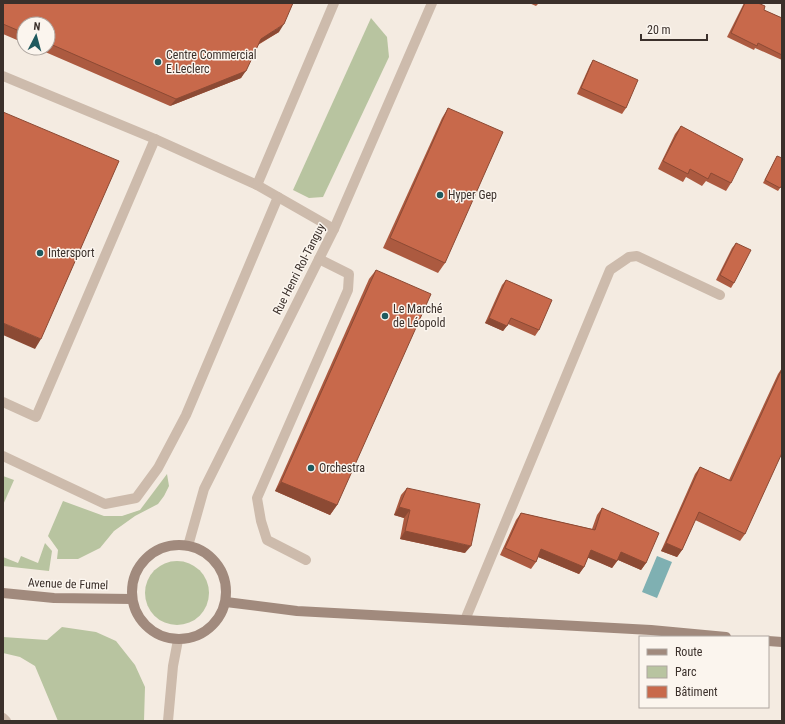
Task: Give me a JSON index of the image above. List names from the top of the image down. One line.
{"streets":{"main road":["Avenue de Fumel"],"street":["Rue Henri Rol-Tanguy"]},"crossings":[["Rue Henri Rol-Tanguy","Avenue de Fumel"]],"places":["Centre Commercial E.Leclerc","Hyper Gep","Intersport","Le Marché de Léopold","Orchestra"],"legend":["Route","Parc","Bâtiment"],"scale_bar":"20 m","north":"top"}
